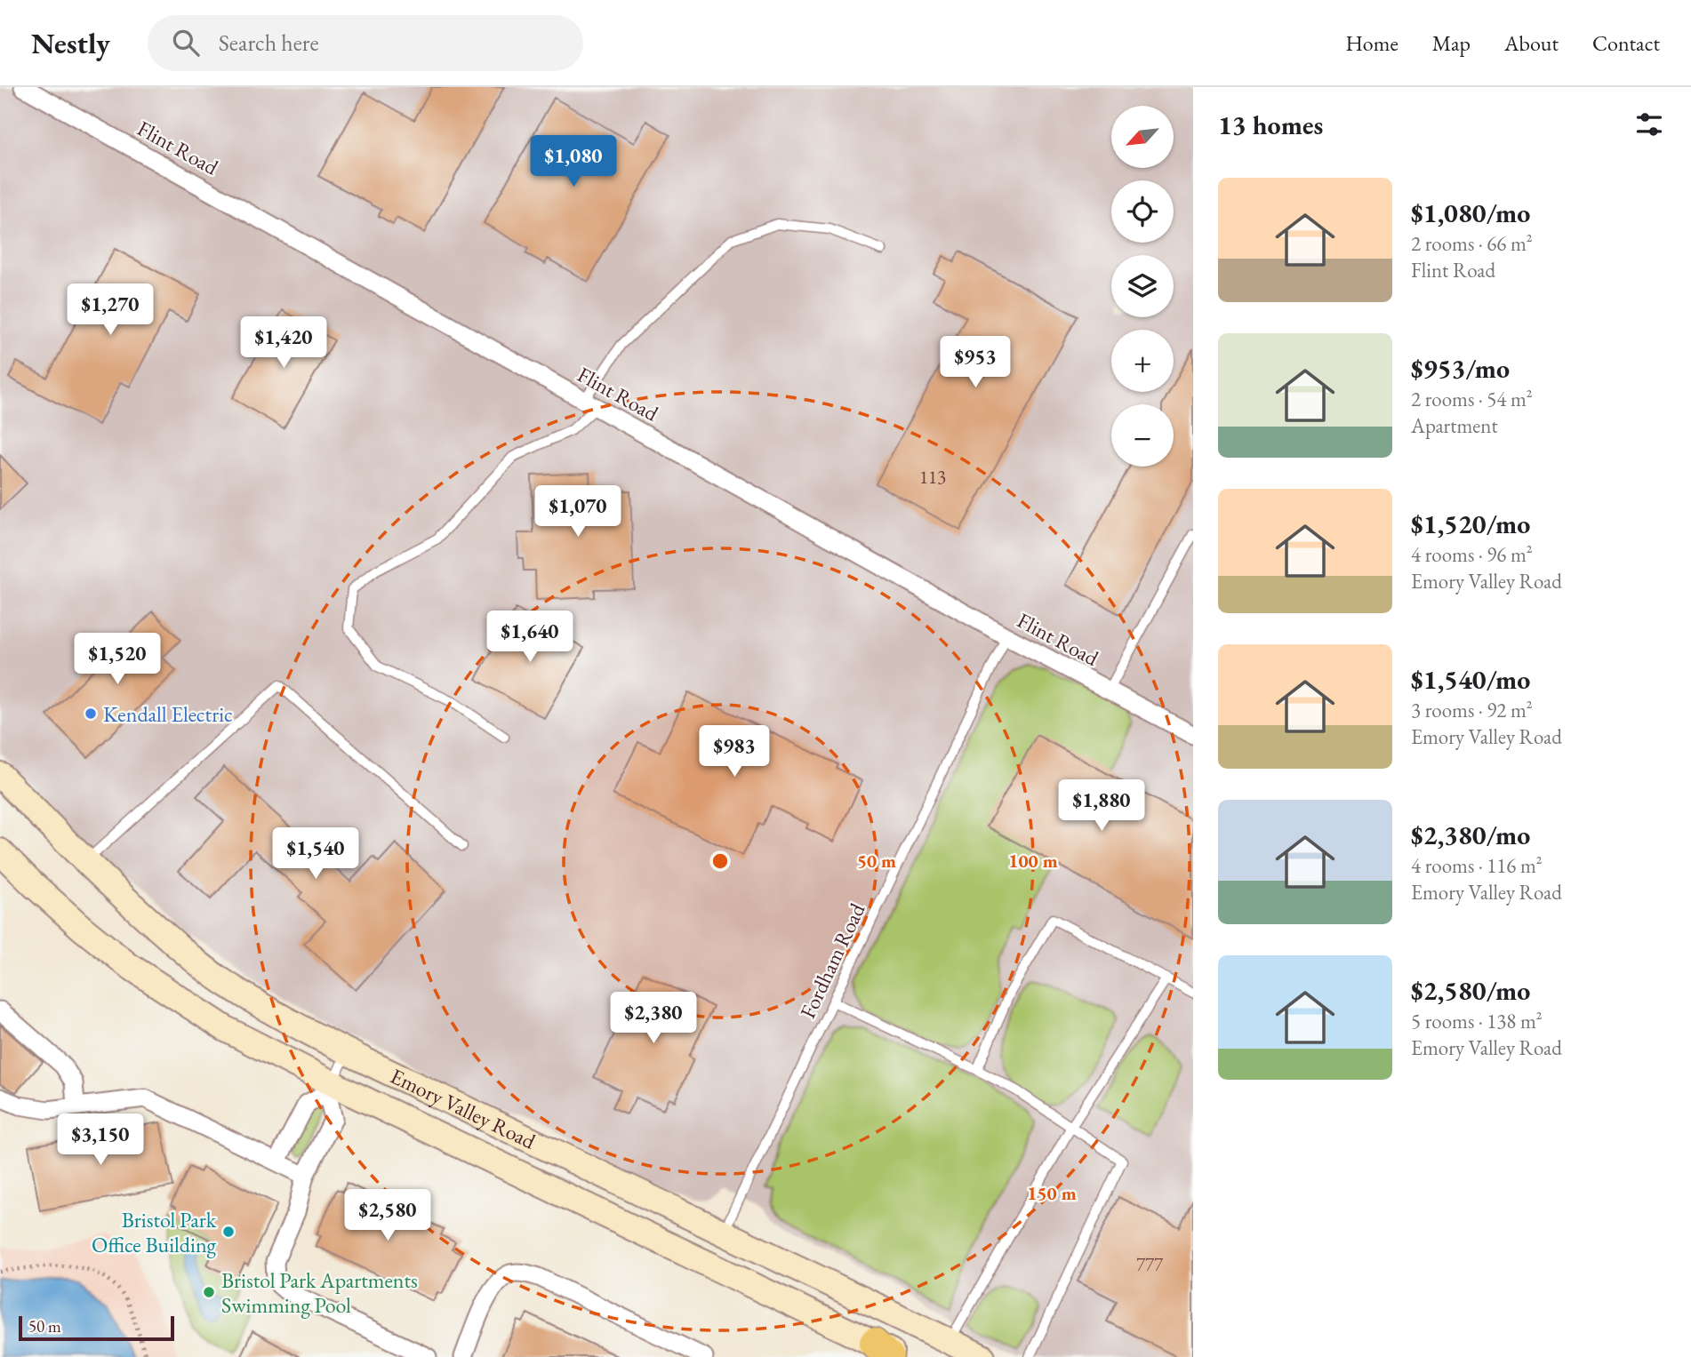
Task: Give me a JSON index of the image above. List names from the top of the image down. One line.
{"streets":{"main road":["Emory Valley Road"],"street":["Flint Road"],"lane":["Fordham Road"]},"crossings":[["Flint Road","Fordham Road"],["Fordham Road","Emory Valley Road"]],"places":["Kendall Electric","Bristol Park Office Building","Bristol Park Apartments Swimming Pool"],"house_numbers":["113","777"],"scale_bar":"50 m","north":"bottom left","page":{"header":"Nestly","search":"Search here","nav":["Home","Map","About","Contact"],"heading":"13 homes","map_buttons":["+","−"],"price":["$1,080","$1,270","$1,420","$953","$1,070","$1,640","$1,520","$983","$1,880","$1,540","$2,380","$3,150","$2,580"],"list":[{"name":"$1,080/mo","note":"2 rooms · 66 m² · Flint Road"},{"name":"$953/mo","note":"2 rooms · 54 m² · Apartment"},{"name":"$1,520/mo","note":"4 rooms · 96 m² · Emory Valley Road"},{"name":"$1,540/mo","note":"3 rooms · 92 m² · Emory Valley Road"},{"name":"$2,380/mo","note":"4 rooms · 116 m² · Emory Valley Road"},{"name":"$2,580/mo","note":"5 rooms · 138 m² · Emory Valley Road"}],"scale":"50 m"},"rings":["50 m","100 m","150 m"]}
